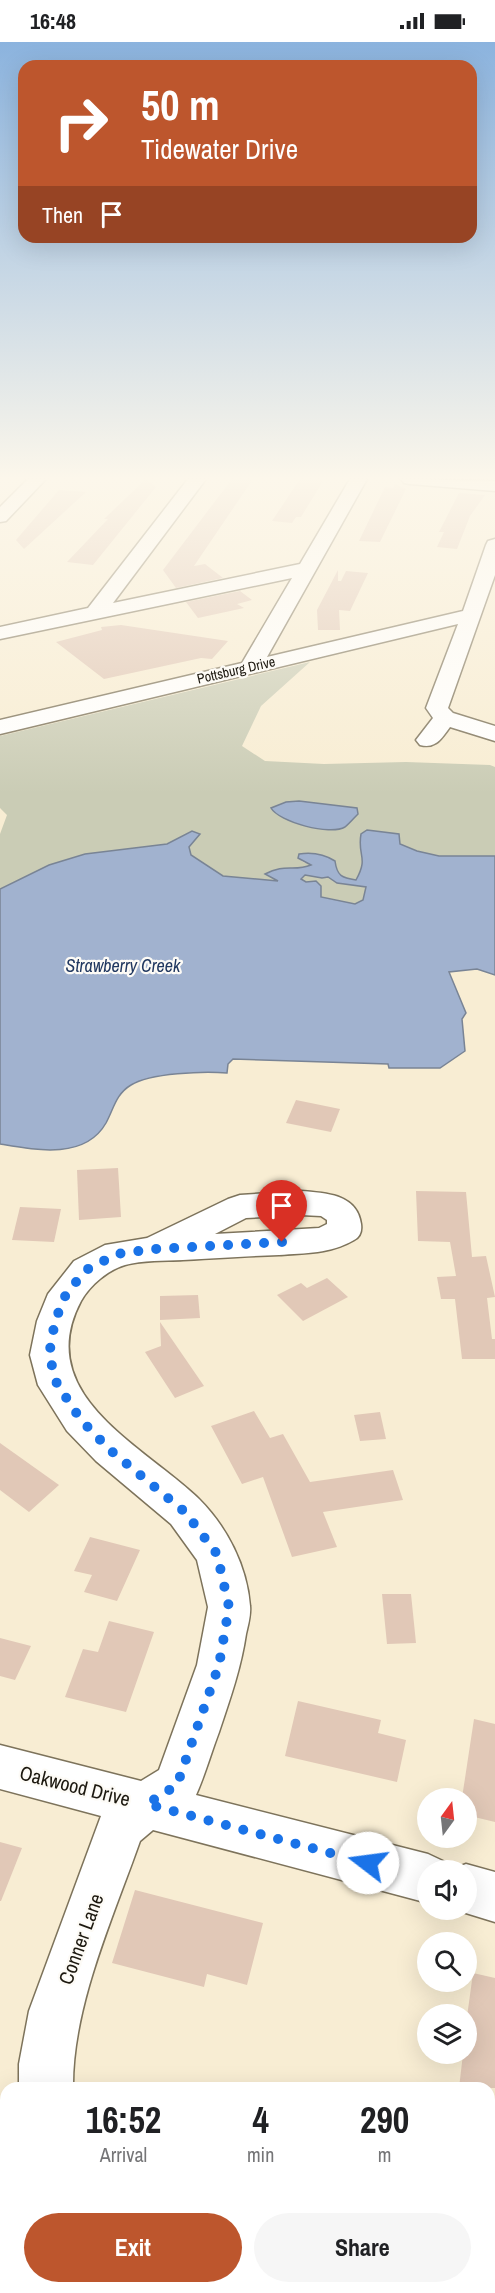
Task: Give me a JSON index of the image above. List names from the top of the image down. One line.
{"streets":{"street":["Pottsburg Drive","Oakwood Drive","Conner Lane"]},"crossings":[["Oakwood Drive","Conner Lane"]],"water":["Strawberry Creek"],"north":"top","page":{"status":"16:48","turn":["50 m","Tidewater Drive"],"then":"Then","eta":["16:52","Arrival","4","min","290","m"],"buttons":["Exit","Share"]}}
